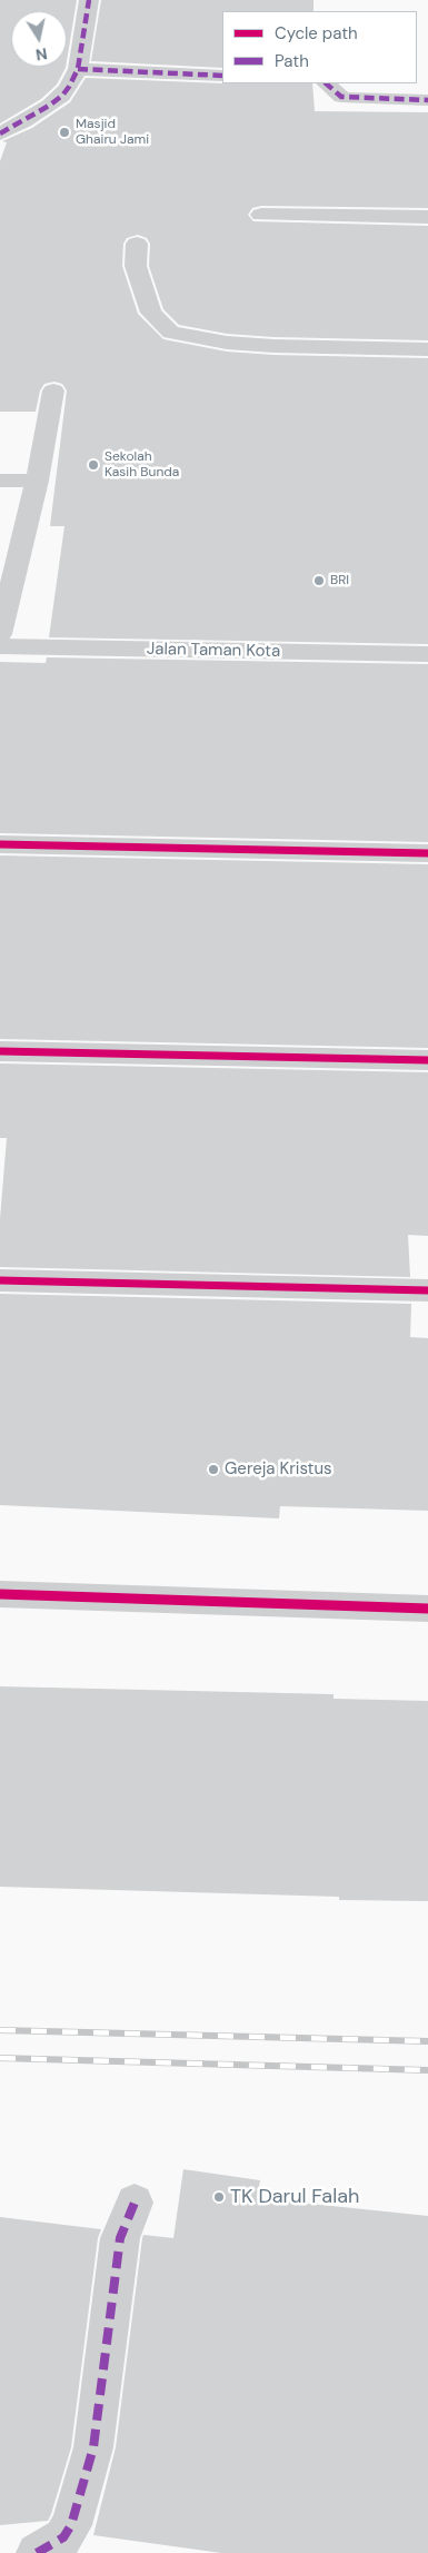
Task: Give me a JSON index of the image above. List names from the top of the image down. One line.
{"streets":{"street":["Jalan Taman Kota"]},"places":["Masjid Ghairu Jami","Sekolah Kasih Bunda","BRI","Gereja Kristus","TK Darul Falah"],"legend":["Cycle path","Path"],"north":"bottom"}
